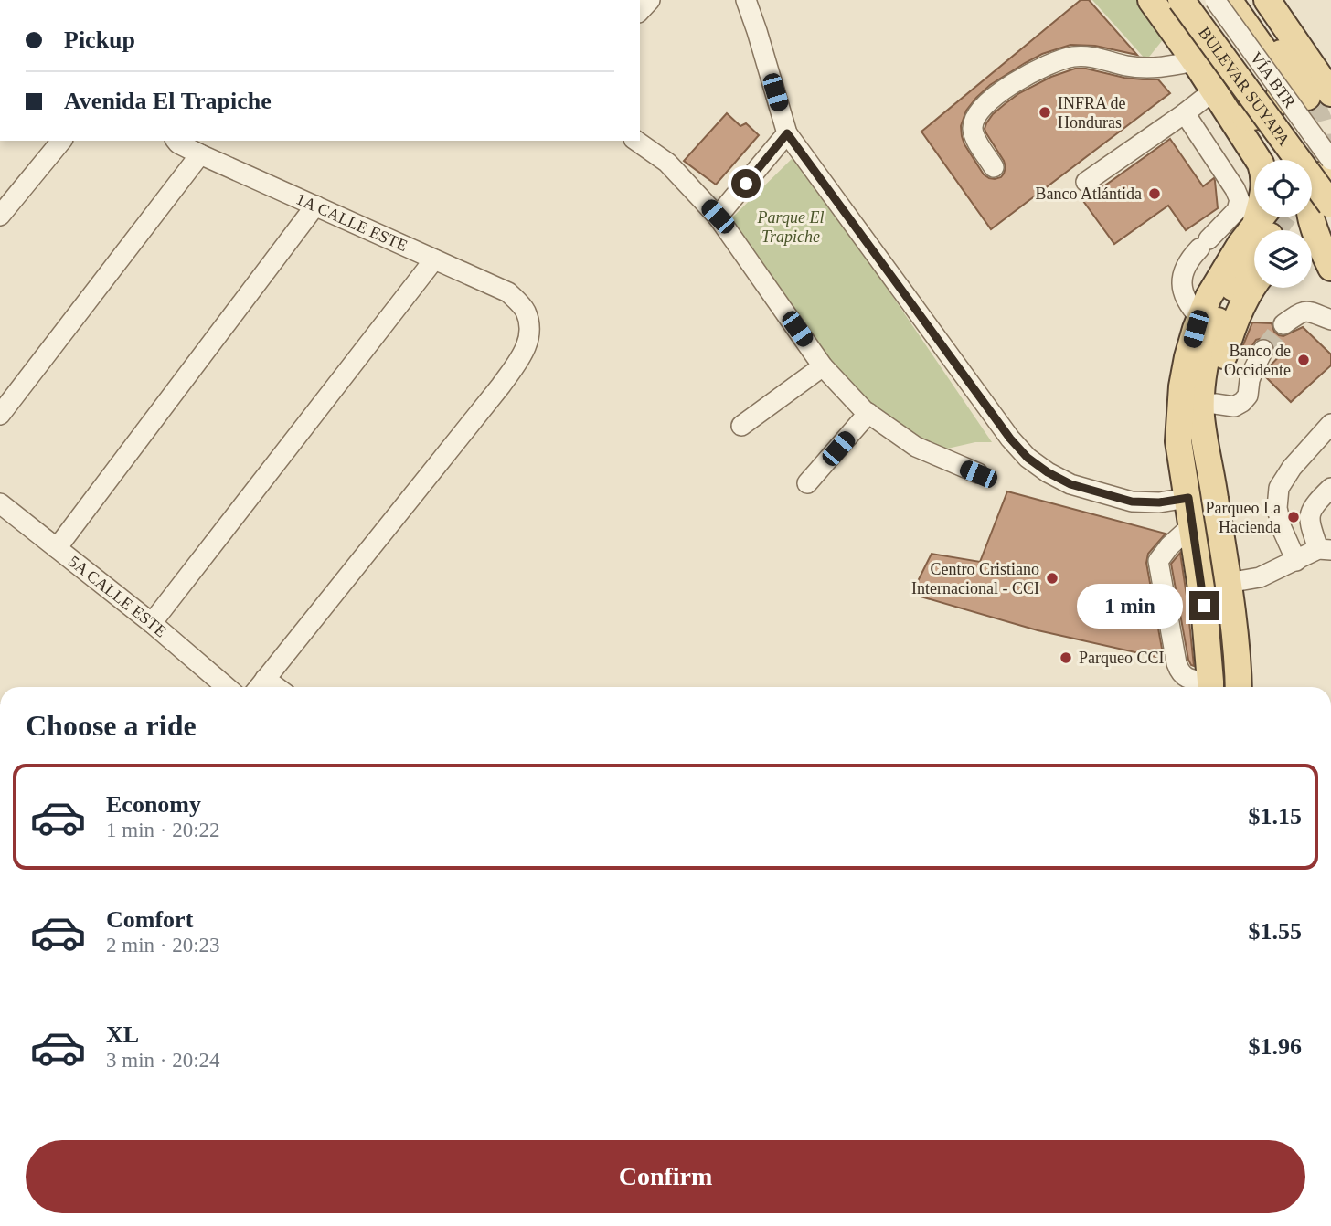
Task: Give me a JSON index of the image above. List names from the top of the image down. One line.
{"streets":{"main road":["BULEVAR SUYAPA"],"street":["VÍA BTR","1A CALLE ESTE","5A CALLE ESTE"]},"parks":["Parque El Trapiche"],"places":["INFRA de Honduras","Banco Atlántida","Banco de Occidente","Parqueo La Hacienda","Centro Cristiano Internacional - CCI","Parqueo CCI"],"page":{"banner":["Pickup","Avenida El Trapiche"],"bubble":"1 min","heading":"Choose a ride","list":[{"name":"Economy","note":"1 min · 20:22","value":"$1.15"},{"name":"Comfort","note":"2 min · 20:23","value":"$1.55"},{"name":"XL","note":"3 min · 20:24","value":"$1.96"}],"buttons":"Confirm"}}
